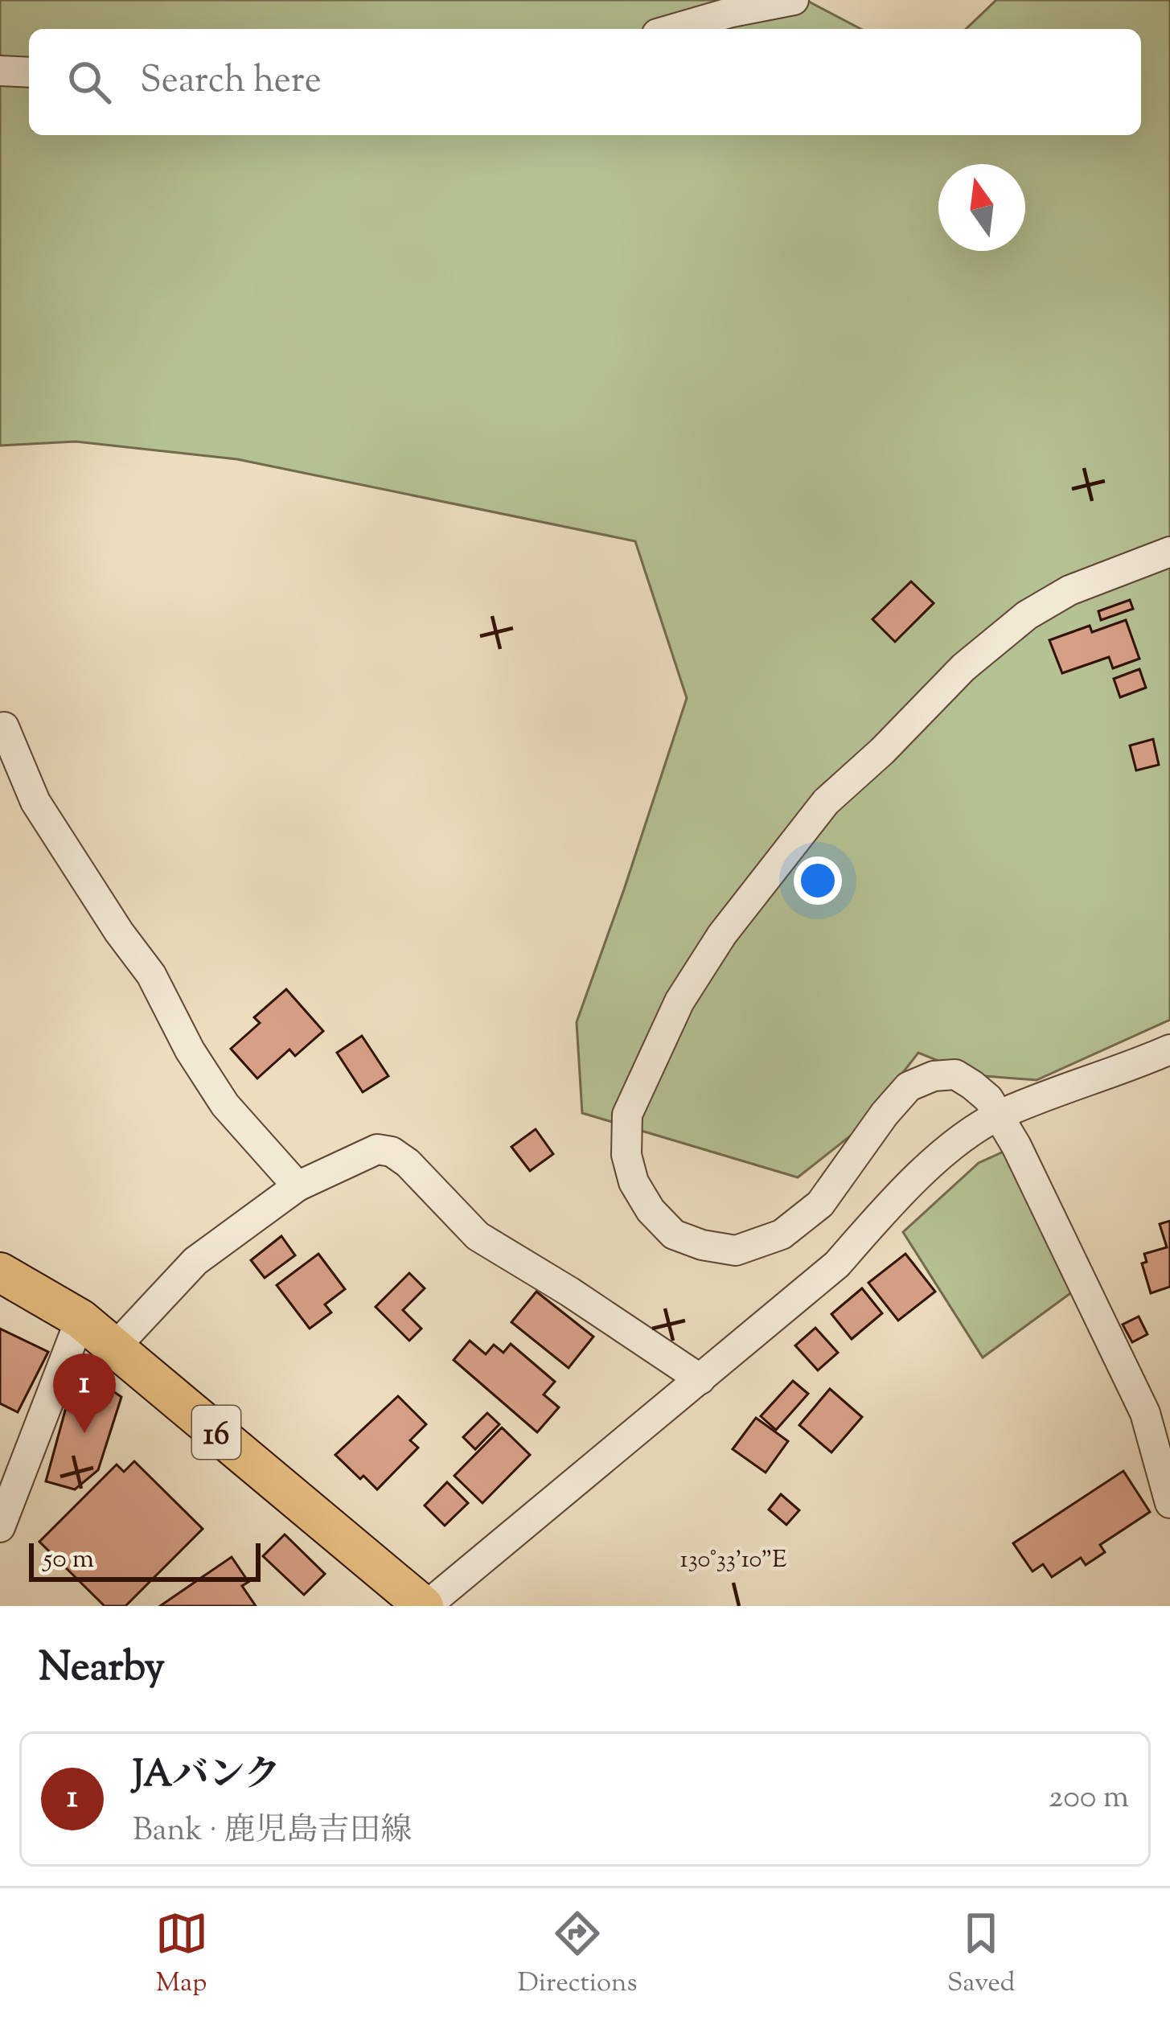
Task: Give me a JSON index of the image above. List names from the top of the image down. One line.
{"streets":{"main road":["16"]},"scale_bar":"50 m","north":"top","page":{"search":"Search here","pins":"1","scale":"50 m","heading":"Nearby","list":[{"mark":"1","name":"JAバンク","note":"Bank · 鹿児島吉田線","value":"200 m"}],"nav":["Map","Directions","Saved"]},"coordinates":["130°33'10\"E"]}
